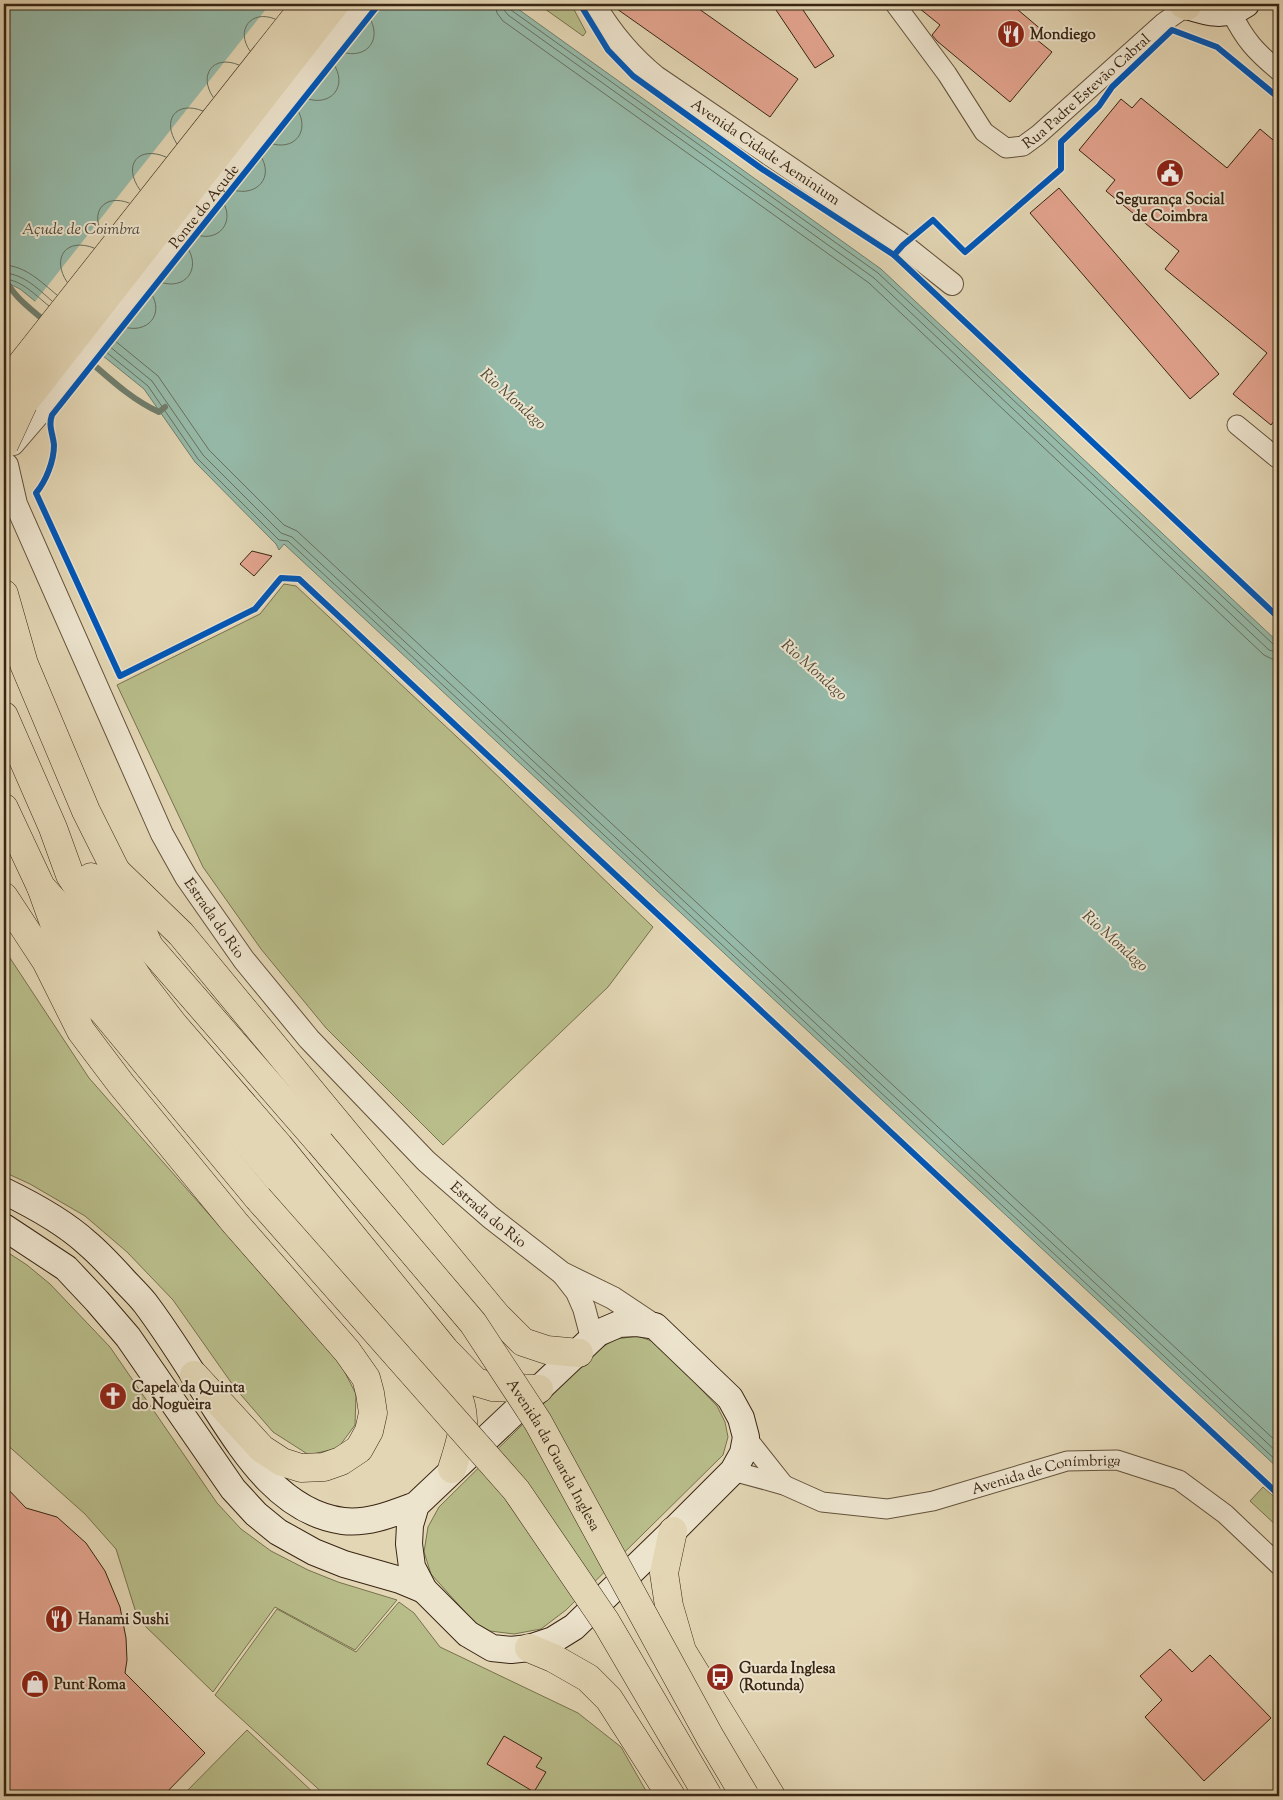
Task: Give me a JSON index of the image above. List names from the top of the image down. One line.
{"streets":{"main road":["Rua Padre Estevão Cabral","Avenida da Guarda Inglesa"],"street":["Avenida Cidade Aeminium","Ponte do Açude","Estrada do Rio","Avenida de Conímbriga"]},"water":["Açude de Coimbra","Rio Mondego"],"places":{"restaurant":["Mondiego","Hanami Sushi"],"public building":["Segurança Social de Coimbra"],"church":["Capela da Quinta do Nogueira"],"bus stop":["Guarda Inglesa (Rotunda)"],"shop":["Punt Roma"]}}
